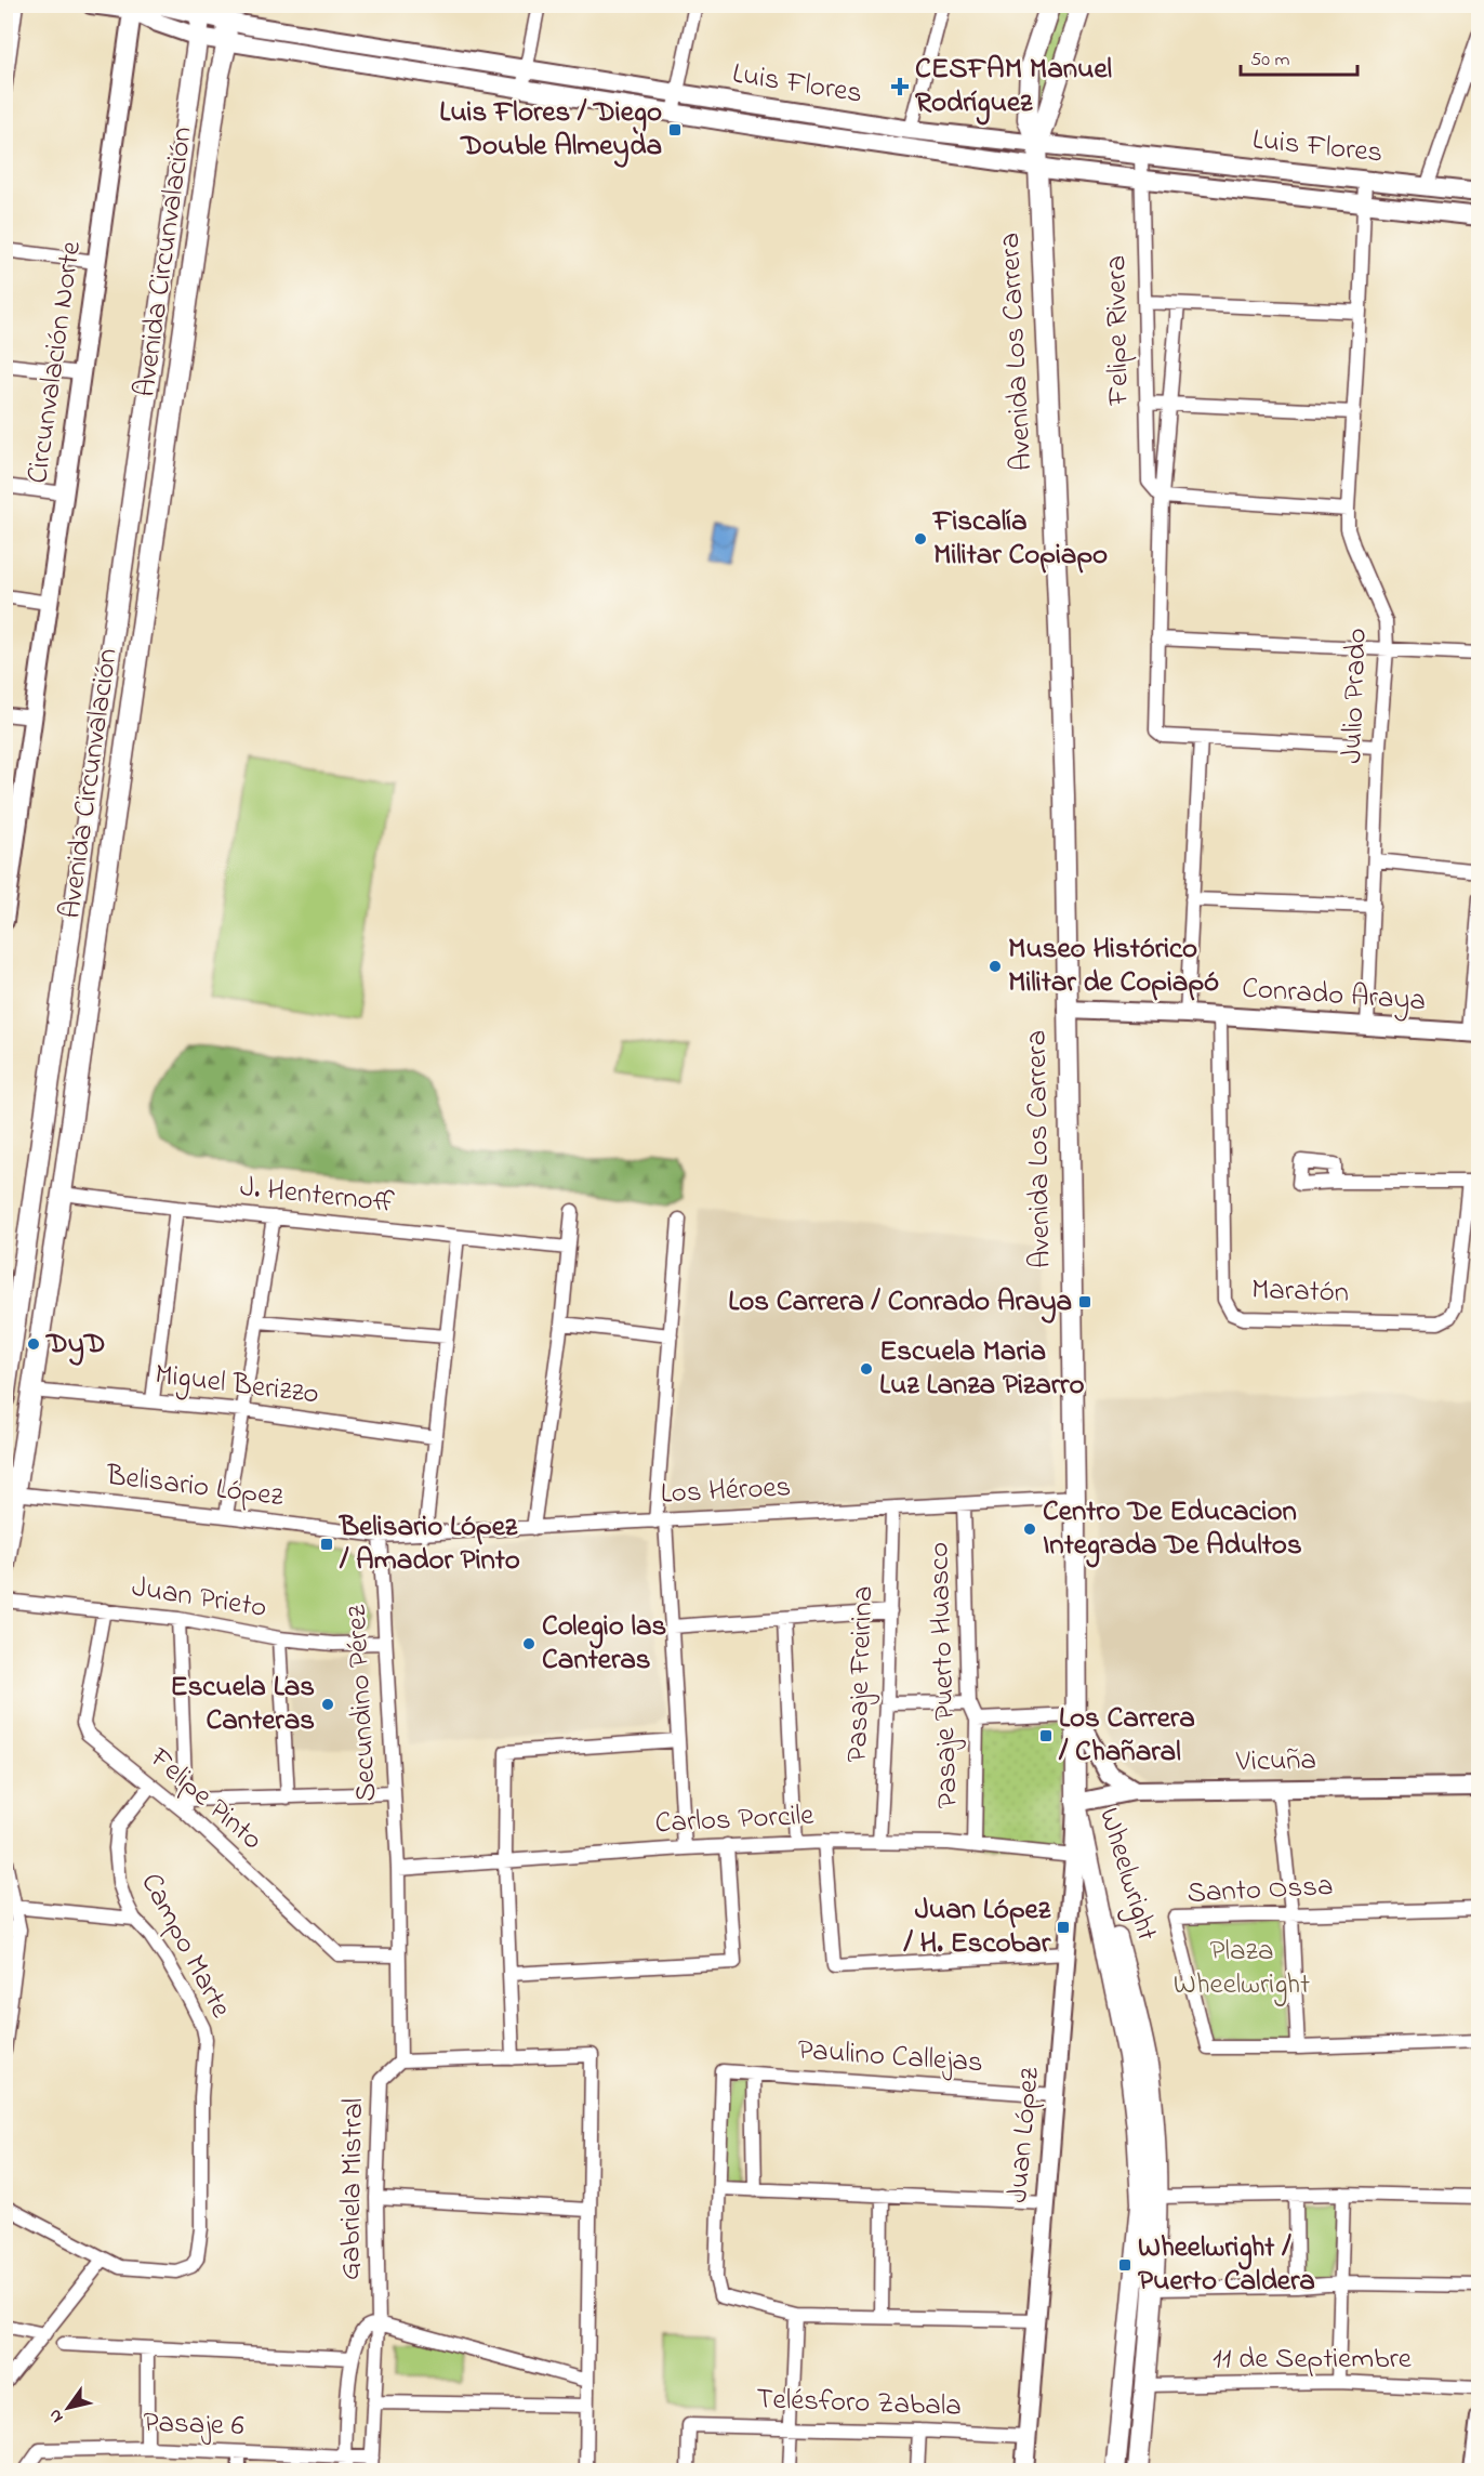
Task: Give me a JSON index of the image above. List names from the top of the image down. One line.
{"streets":{"main road":["Luis Flores","Avenida Circunvalación","Avenida Los Carrera","Circunvalación Norte","Conrado Araya","Vicuña","Wheelwright","Juan López"],"street":["Felipe Rivera","Julio Prado","J. Henternoff","Maratón","Miguel Berizzo","Belisario López","Los Héroes","Juan Prieto","Pasaje Freirina","Pasaje Puerto Huasco","Secundino Pérez","Felipe Pinto","Carlos Porcile","Santo Ossa","Campo Marte","Paulino Callejas","Gabriela Mistral","11 de Septiembre","Telésforo Zabala","Pasaje 6"]},"crossings":[["Luis Flores","Avenida Circunvalación"],["Luis Flores","Felipe Rivera"],["Luis Flores","Avenida Los Carrera"],["Luis Flores","Circunvalación Norte"],["Luis Flores","Julio Prado"],["Avenida Circunvalación","J. Henternoff"],["Avenida Circunvalación","Miguel Berizzo"],["Avenida Circunvalación","Belisario López"],["Avenida Los Carrera","Conrado Araya"],["Avenida Los Carrera","Los Héroes"],["Avenida Los Carrera","Vicuña"],["Avenida Los Carrera","Wheelwright"],["Avenida Los Carrera","Juan López"],["Julio Prado","Conrado Araya"],["Conrado Araya","Maratón"],["Belisario López","Los Héroes"],["Belisario López","Secundino Pérez"],["Los Héroes","Pasaje Freirina"],["Los Héroes","Pasaje Puerto Huasco"],["Los Héroes","Secundino Pérez"],["Juan Prieto","Secundino Pérez"],["Juan Prieto","Felipe Pinto"],["Pasaje Freirina","Carlos Porcile"],["Pasaje Puerto Huasco","Carlos Porcile"],["Secundino Pérez","Carlos Porcile"],["Vicuña","Wheelwright"],["Vicuña","Juan López"],["Felipe Pinto","Campo Marte"],["Carlos Porcile","Juan López"],["Wheelwright","Juan López"],["Wheelwright","11 de Septiembre"],["Paulino Callejas","Juan López"],["Juan López","Telésforo Zabala"],["Gabriela Mistral","Pasaje 6"]],"parks":["Plaza Wheelwright"],"places":{"health":["CESFAM Manuel Rodríguez"],"transit":["Luis Flores / Diego Double Almeyda","Los Carrera / Conrado Araya","Belisario López / Amador Pinto","Los Carrera / Chañaral","Juan López / H. Escobar","Wheelwright / Puerto Caldera"],"other":["Fiscalía Militar Copiapo","Museo Histórico Militar de Copiapó","DyD","Escuela Maria Luz Lanza Pizarro","Centro De Educacion Integrada De Adultos","Colegio las Canteras","Escuela Las Canteras"]},"scale_bar":"50 m","north":"bottom left"}
